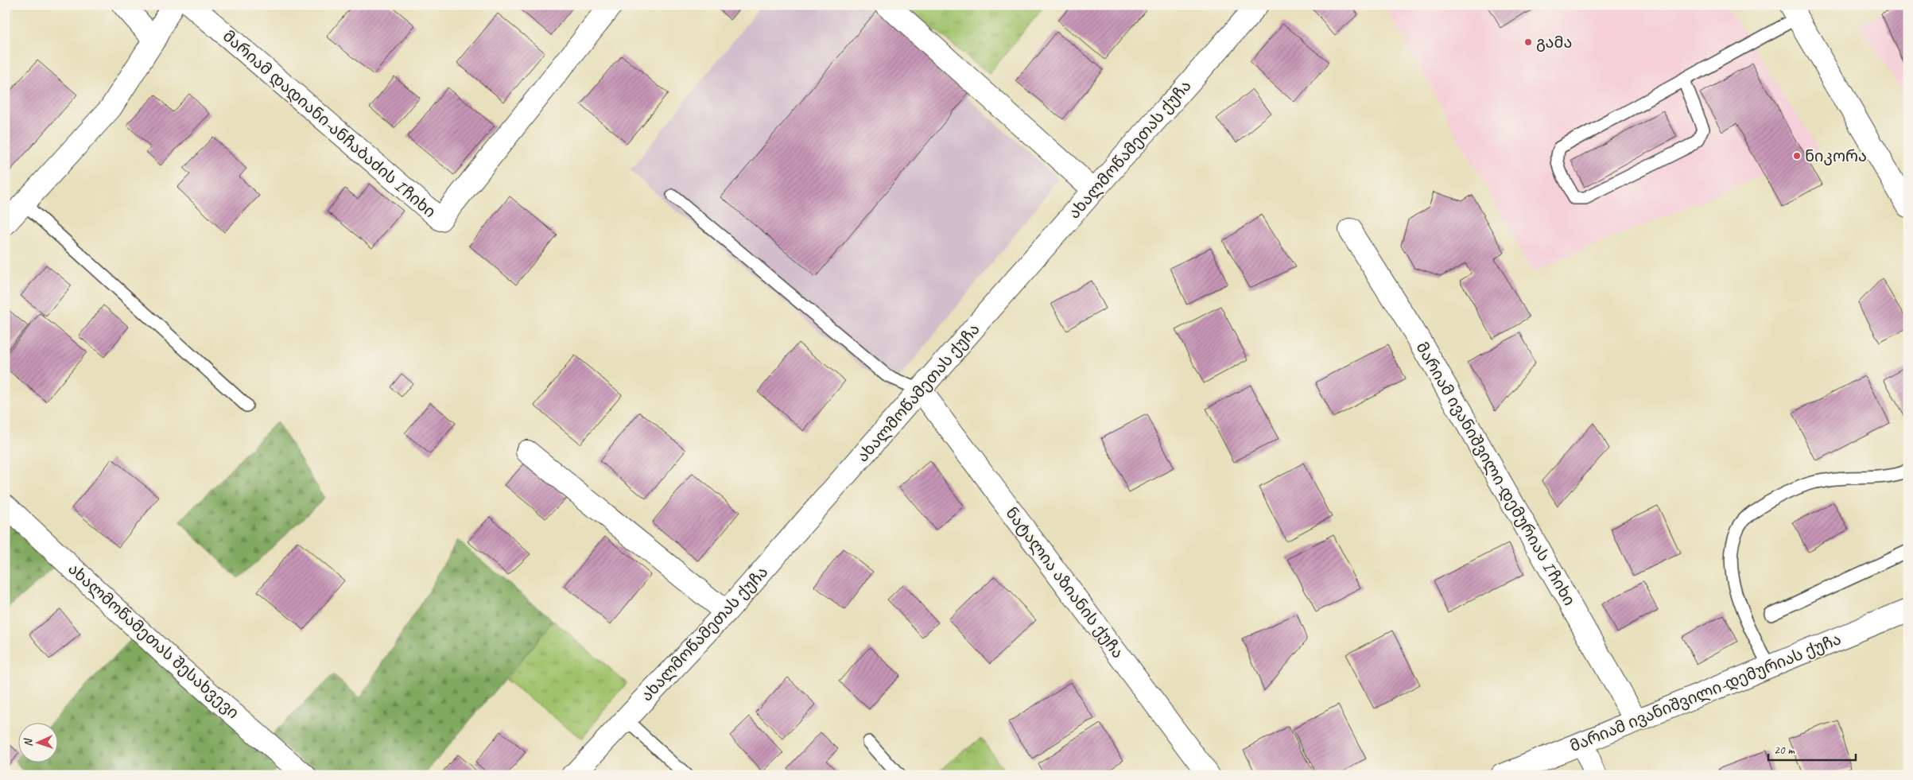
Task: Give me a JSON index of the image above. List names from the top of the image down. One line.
{"streets":{"street":["მარიამ დადიანი-ანჩაბაძის I ჩიხი","ახალმოწამეთას ქუჩა","მარიამ ივანიშვილი-დემურიას I ჩიხი","ნატალია აზიანის ქუჩა","ახალმოწამეთას შესახვევი","მარიამ ივანიშვილი-დემურიას ქუჩა"]},"crossings":[["ახალმოწამეთას ქუჩა","ნატალია აზიანის ქუჩა"],["მარიამ ივანიშვილი-დემურიას I ჩიხი","მარიამ ივანიშვილი-დემურიას ქუჩა"]],"places":["გამა","ნიკორა"],"scale_bar":"20 m","north":"left"}
